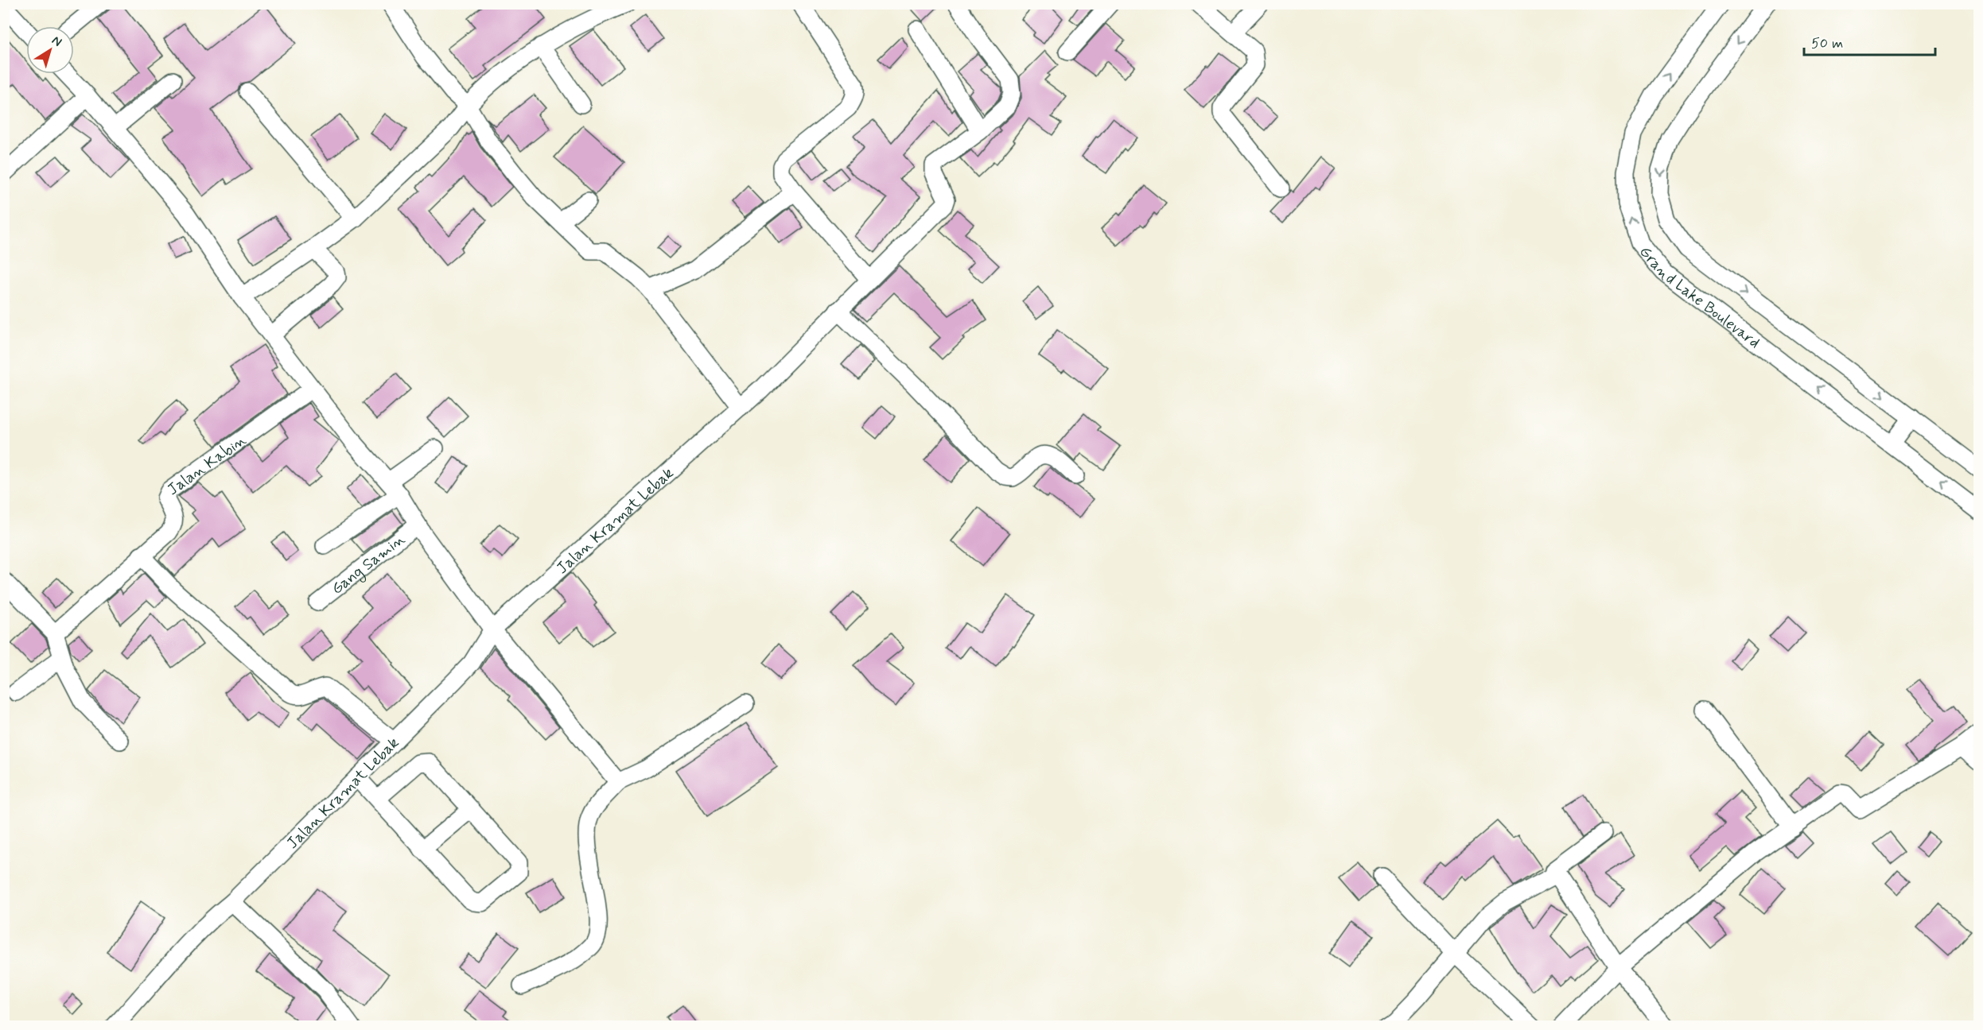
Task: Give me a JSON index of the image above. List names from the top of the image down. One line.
{"streets":{"street":["Grand Lake Boulevard","Jalan Kabin","Jalan Kramat Lebak","Gang Samin"]},"scale_bar":"50 m","north":"top right"}
